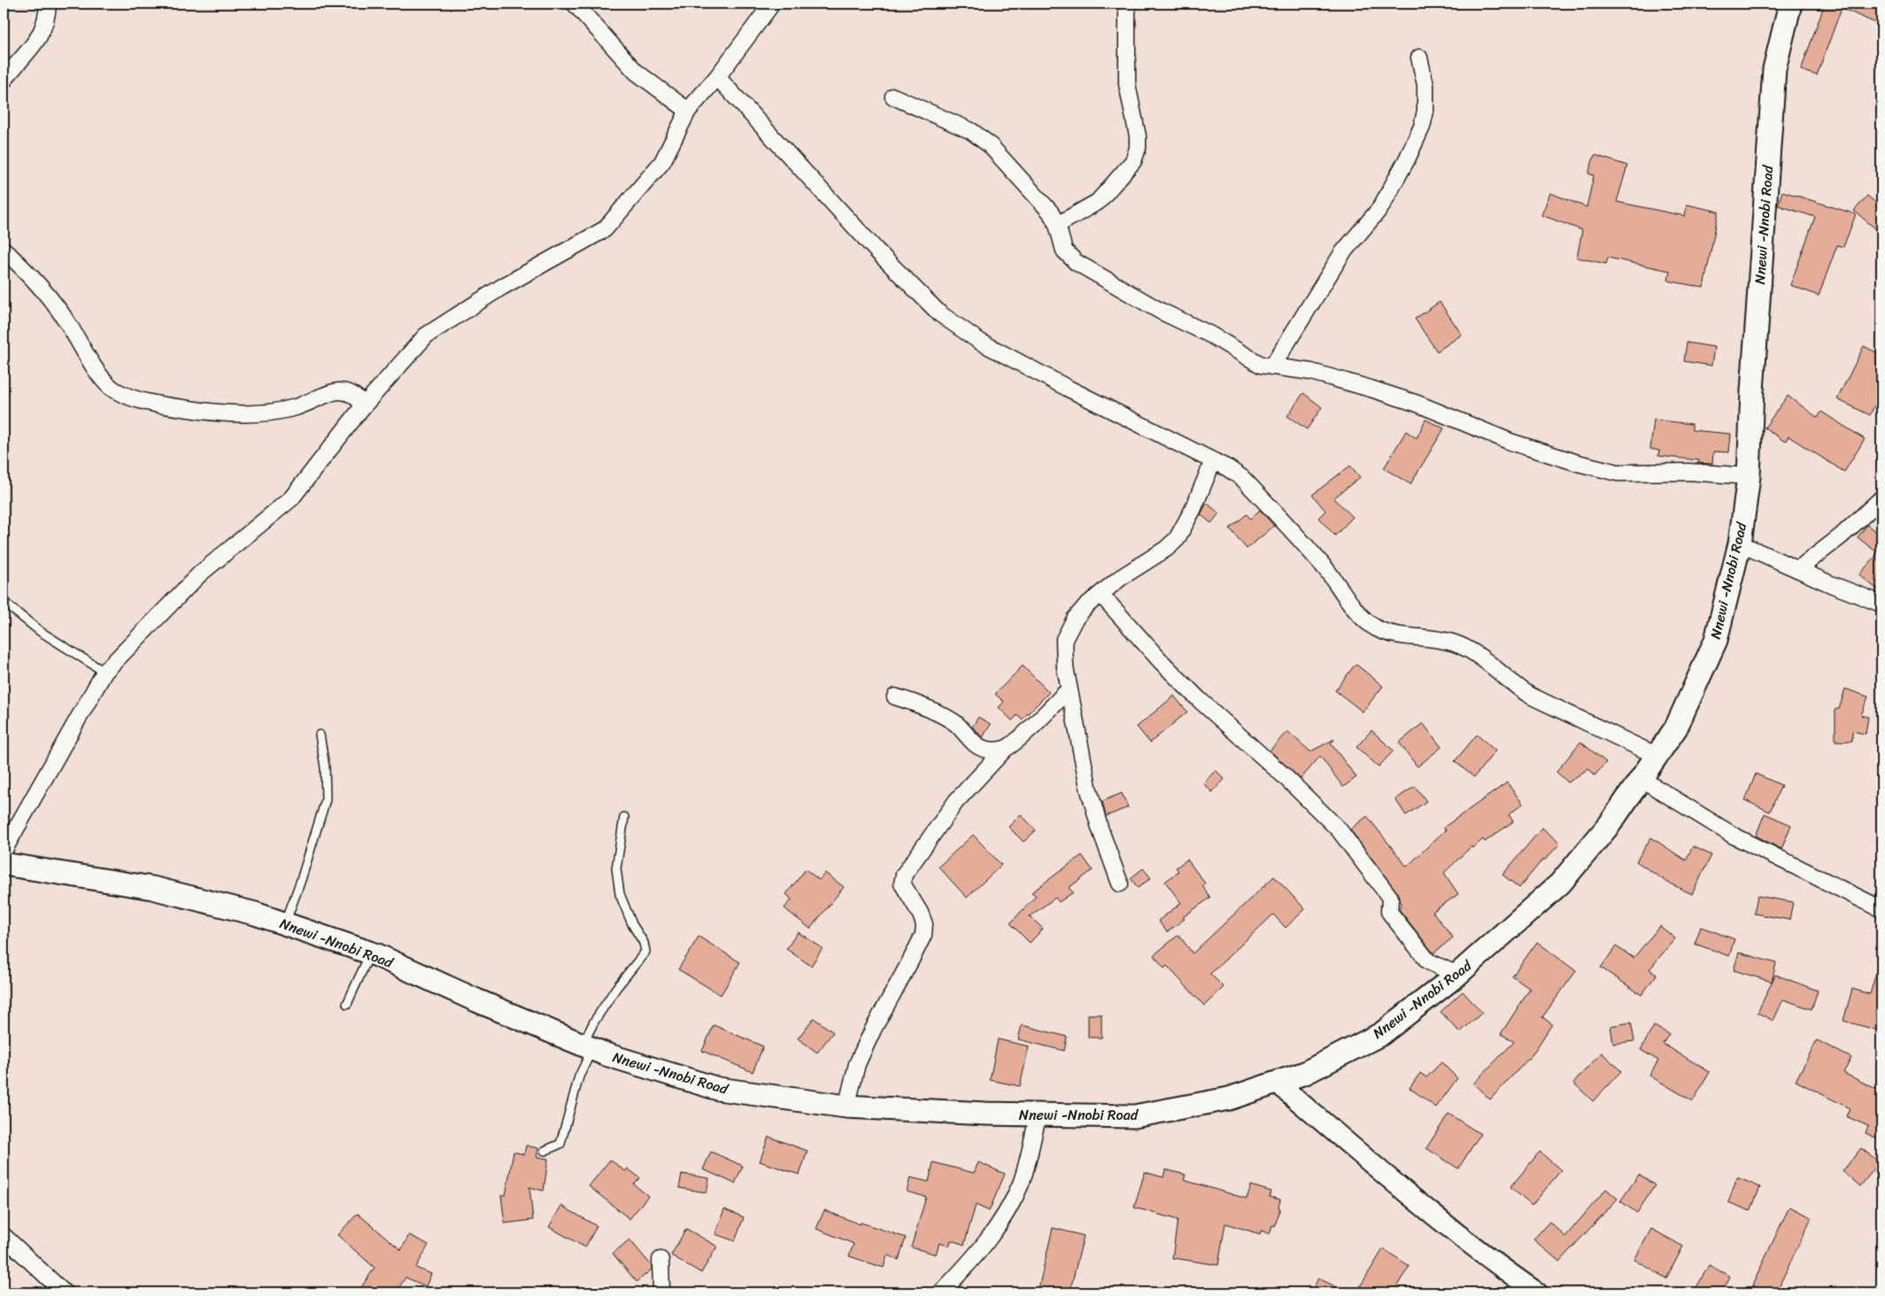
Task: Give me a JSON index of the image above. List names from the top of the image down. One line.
{"streets":{"main road":["Nnewi -Nnobi Road"]}}
